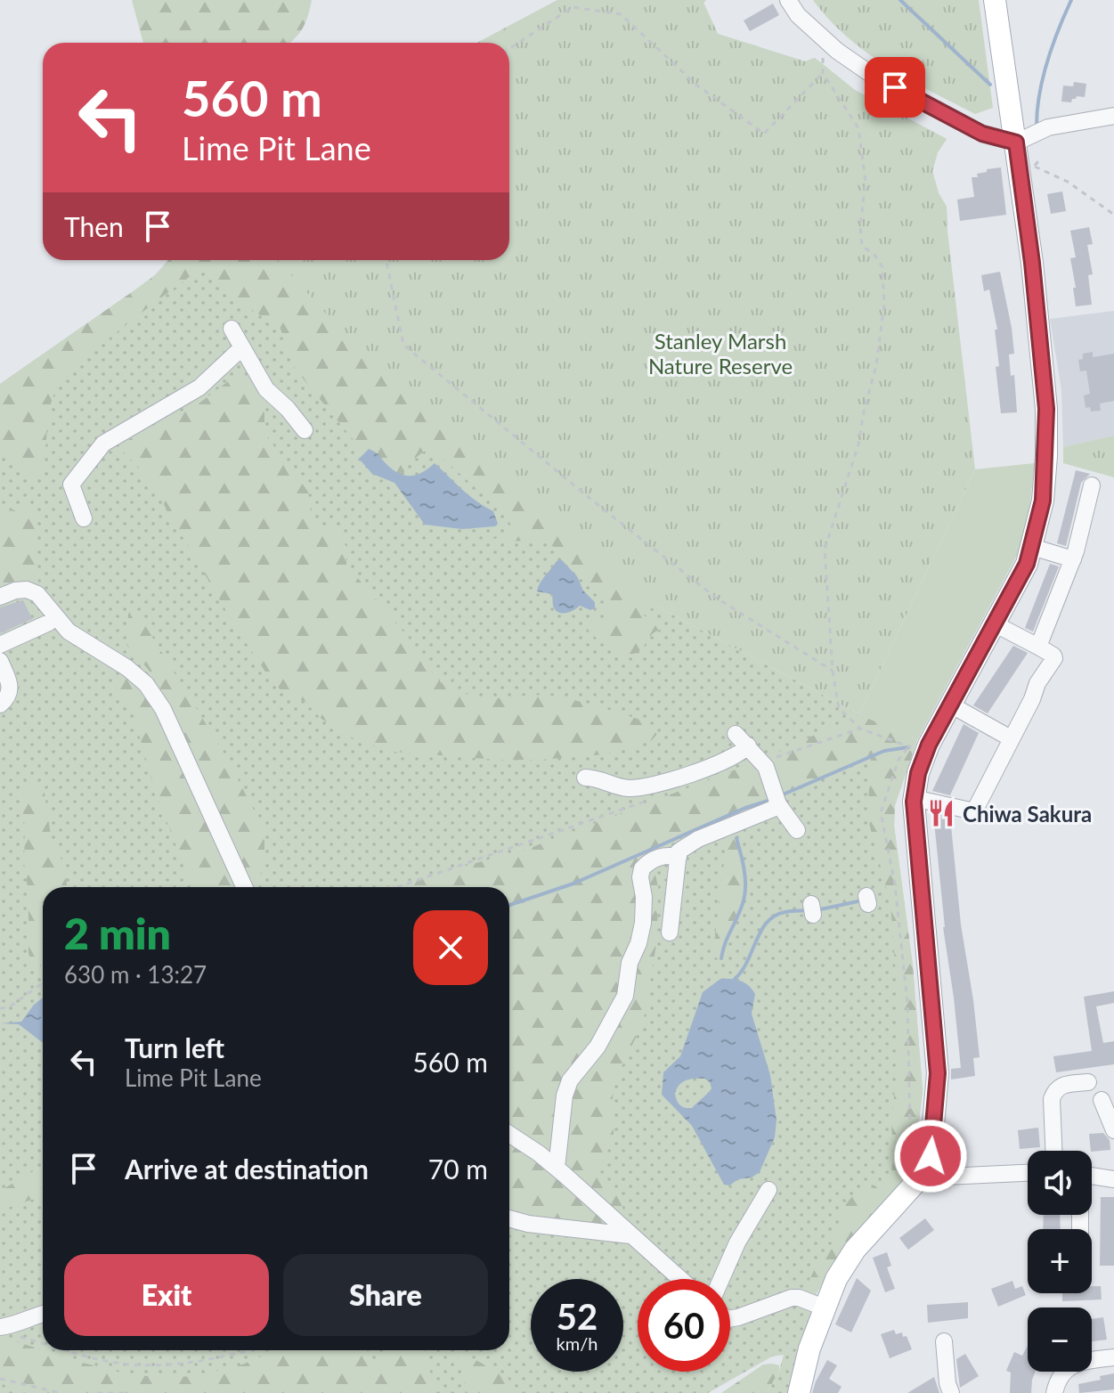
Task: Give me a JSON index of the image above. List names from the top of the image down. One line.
{"parks":["Stanley Marsh Nature Reserve"],"places":{"restaurant":["Chiwa Sakura"]},"page":{"turn":["560 m","Lime Pit Lane"],"then":"Then","heading":["2 min","630 m · 13:27"],"list":[{"name":"Turn left","note":"Lime Pit Lane","value":"560 m"},{"name":"Arrive at destination","value":"70 m"}],"map_buttons":["+","−"],"buttons":["Exit","Share"],"speed":"52 km/h","limit":"60"}}
